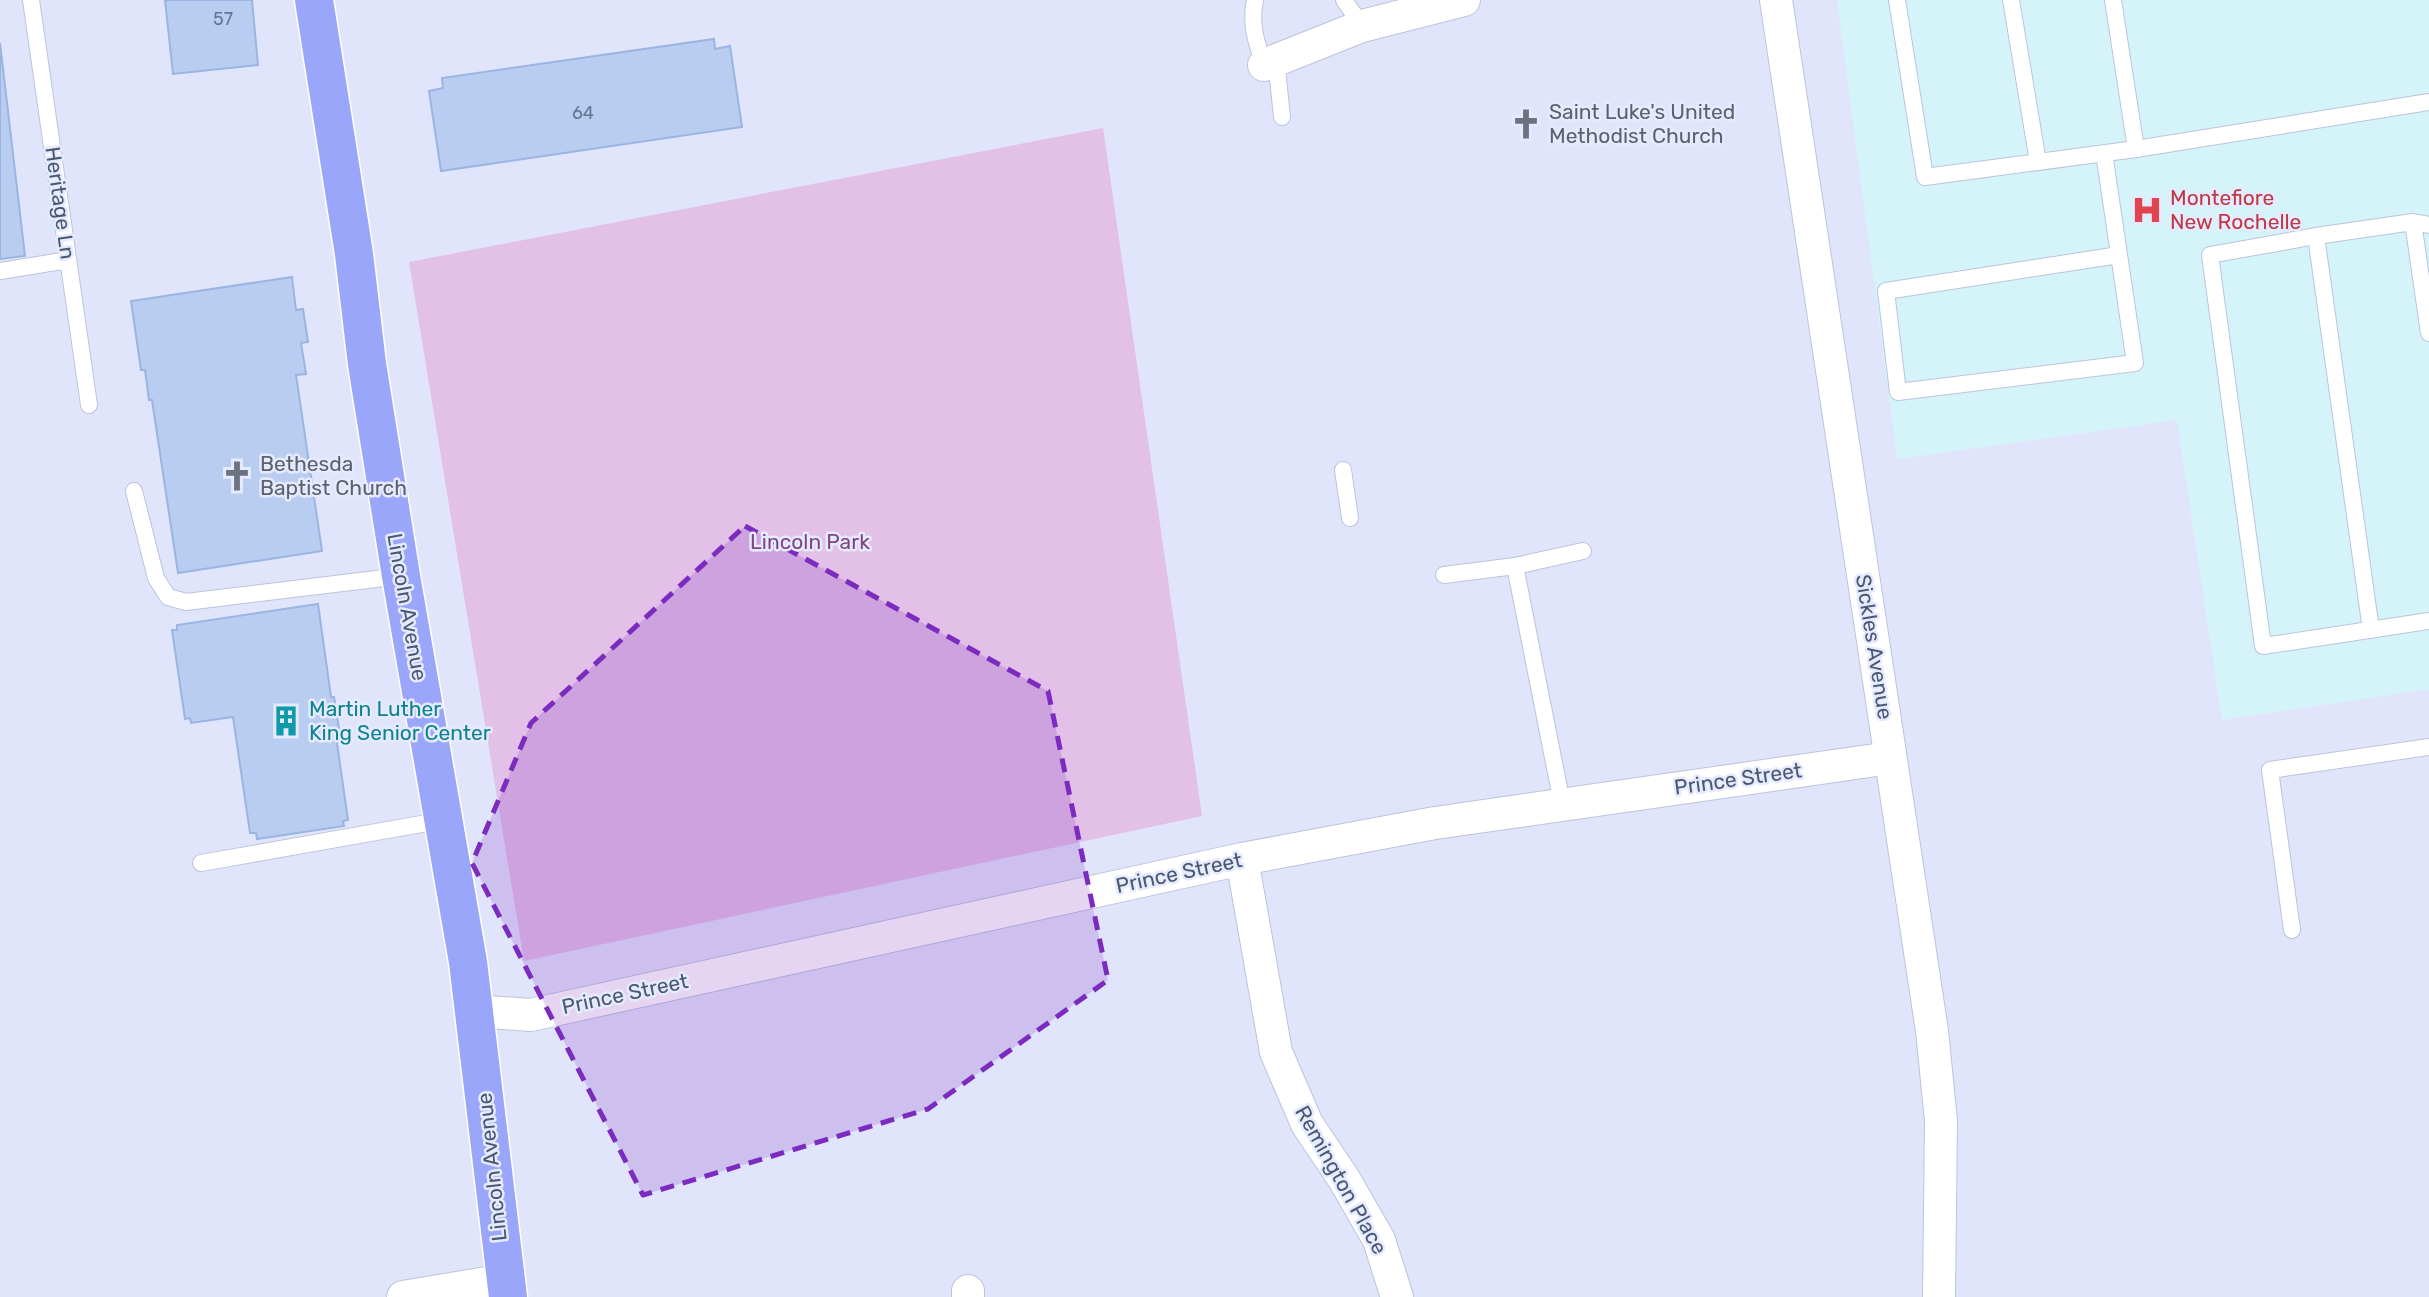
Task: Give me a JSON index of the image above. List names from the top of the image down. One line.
{"streets":{"main road":["Lincoln Avenue"],"street":["Sickles Avenue","Prince Street","Remington Place"],"lane":["Heritage Ln"]},"crossings":[["Lincoln Avenue","Prince Street"],["Sickles Avenue","Prince Street"],["Prince Street","Remington Place"]],"parks":["Lincoln Park"],"places":{"church":["Saint Luke's United Methodist Church","Bethesda Baptist Church"],"hospital":["Montefiore New Rochelle"],"building":["Martin Luther King Senior Center"]},"house_numbers":["57","64"]}
